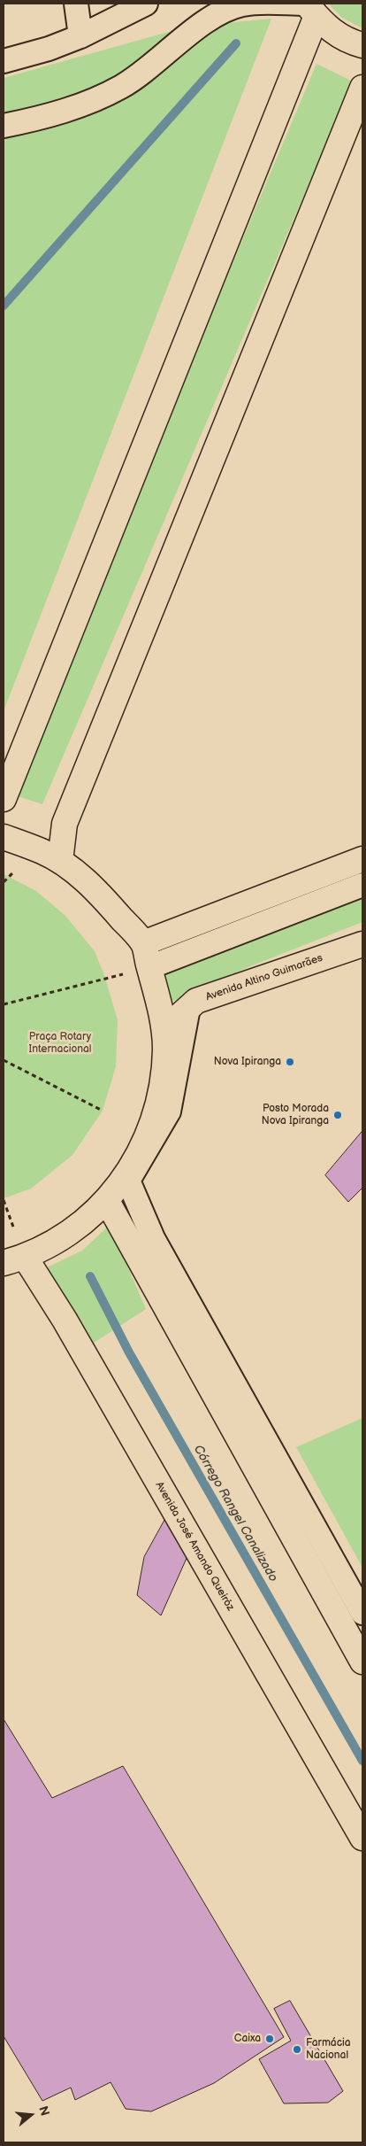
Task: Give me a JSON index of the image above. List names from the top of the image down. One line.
{"streets":{"main road":["Avenida Altino Guimarães","Avenida José Amando Queiróz"]},"water":["Córrego Rangel Canalizado"],"parks":["Praça Rotary Internacional"],"places":["Nova Ipiranga","Posto Morada Nova Ipiranga","Caixa","Farmácia Nacional"],"north":"right"}
